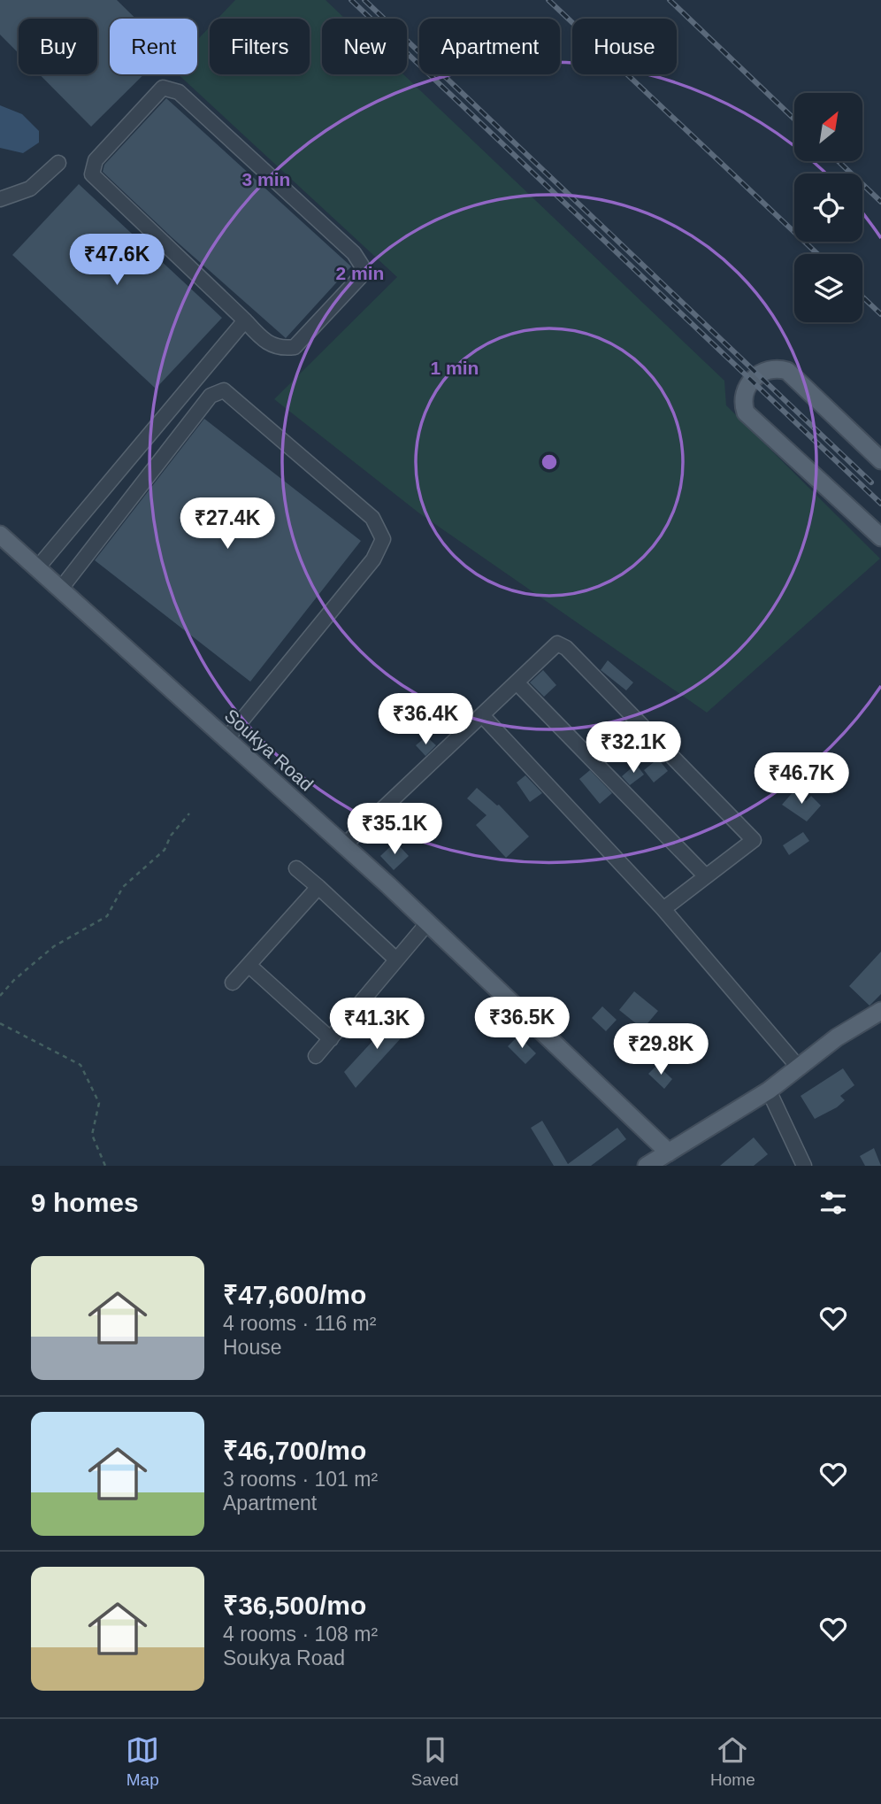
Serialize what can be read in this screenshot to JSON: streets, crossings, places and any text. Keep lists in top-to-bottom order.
{
  "streets": {
    "main road": ["Soukya Road"]
  },
  "north": "top right",
  "page": {
    "chip": [
      "Buy",
      "Rent",
      "Filters",
      "New",
      "Apartment",
      "House"
    ],
    "price": [
      "₹47.6K",
      "₹27.4K",
      "₹36.4K",
      "₹32.1K",
      "₹46.7K",
      "₹35.1K",
      "₹36.5K",
      "₹41.3K",
      "₹29.8K"
    ],
    "heading": "9 homes",
    "list": [
      {
        "name": "₹47,600/mo",
        "note": "4 rooms · 116 m² · House"
      },
      {
        "name": "₹46,700/mo",
        "note": "3 rooms · 101 m² · Apartment"
      },
      {
        "name": "₹36,500/mo",
        "note": "4 rooms · 108 m² · Soukya Road"
      }
    ],
    "tabs": ["Map", "Saved", "Home"]
  },
  "rings": ["3 min", "2 min", "1 min"]
}
